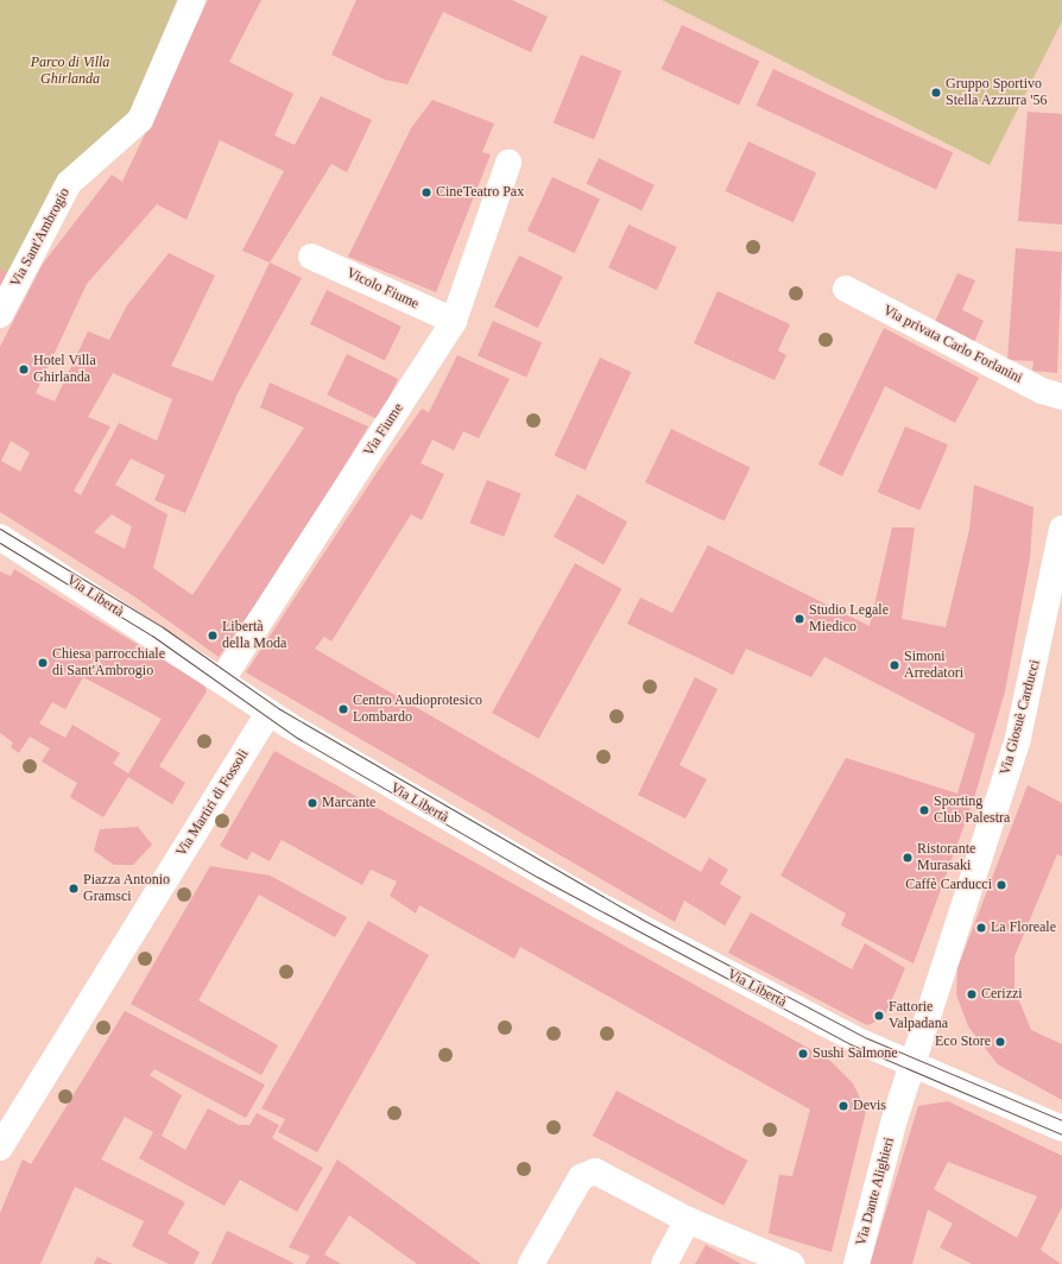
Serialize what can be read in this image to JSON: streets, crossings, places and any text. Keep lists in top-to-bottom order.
{
  "streets": {
    "street": [
      "Via Sant'Ambrogio",
      "Vicolo Fiume",
      "Via privata Carlo Forlanini",
      "Via Fiume",
      "Via Libertà",
      "Via Giosuè Carducci",
      "Via Martiri di Fossoli",
      "Via Dante Alighieri"
    ]
  },
  "crossings": [
    ["Vicolo Fiume", "Via Fiume"],
    ["Via Fiume", "Via Libertà"],
    ["Via Libertà", "Via Giosuè Carducci"],
    ["Via Libertà", "Via Martiri di Fossoli"],
    ["Via Libertà", "Via Dante Alighieri"],
    ["Via Giosuè Carducci", "Via Dante Alighieri"]
  ],
  "parks": ["Parco di Villa Ghirlanda"],
  "places": [
    "Gruppo Sportivo Stella Azzurra '56",
    "CineTeatro Pax",
    "Hotel Villa Ghirlanda",
    "Studio Legale Miedico",
    "Libertà della Moda",
    "Chiesa parrocchiale di Sant'Ambrogio",
    "Simoni Arredatori",
    "Centro Audioprotesico Lombardo",
    "Marcante",
    "Sporting Club Palestra",
    "Ristorante Murasaki",
    "Caffè Carducci",
    "Piazza Antonio Gramsci",
    "La Floreale",
    "Cerizzi",
    "Fattorie Valpadana",
    "Eco Store",
    "Sushi Salmone",
    "Devis"
  ]
}
